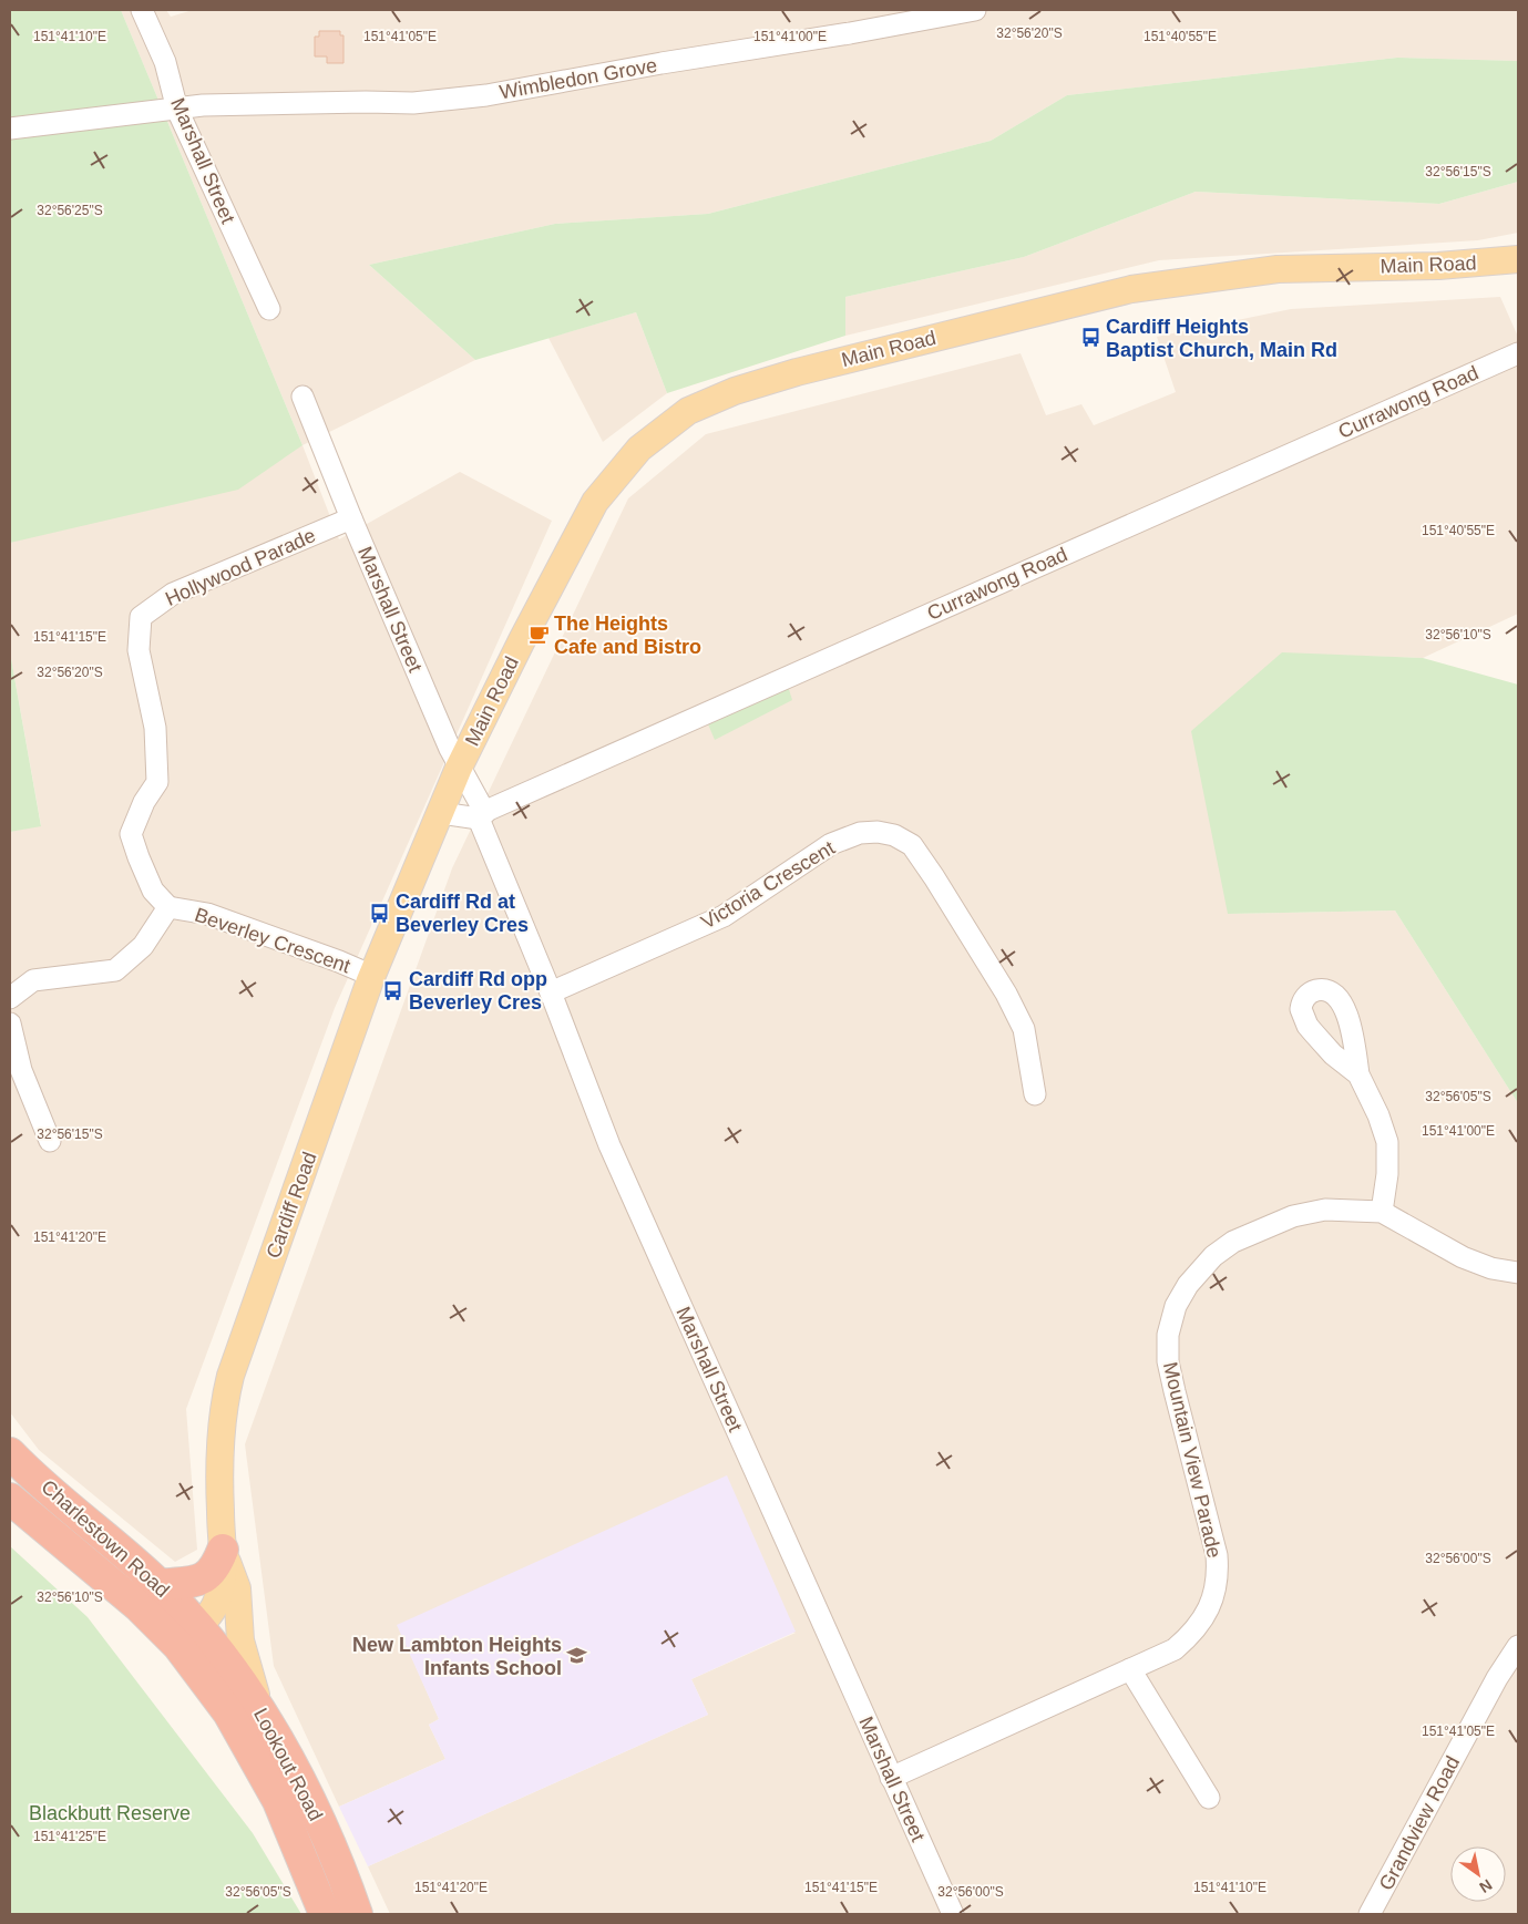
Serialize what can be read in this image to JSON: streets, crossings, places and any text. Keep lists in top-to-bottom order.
{
  "streets": {
    "highway": ["Charlestown Road", "Lookout Road"],
    "main road": ["Main Road", "Cardiff Road"],
    "street": [
      "Wimbledon Grove",
      "Marshall Street",
      "Currawong Road",
      "Hollywood Parade",
      "Victoria Crescent",
      "Beverley Crescent",
      "Mountain View Parade",
      "Grandview Road"
    ]
  },
  "crossings": [
    ["Wimbledon Grove", "Marshall Street"],
    ["Marshall Street", "Main Road"],
    ["Marshall Street", "Currawong Road"],
    ["Marshall Street", "Hollywood Parade"],
    ["Marshall Street", "Victoria Crescent"],
    ["Marshall Street", "Cardiff Road"],
    ["Marshall Street", "Mountain View Parade"],
    ["Main Road", "Cardiff Road"],
    ["Hollywood Parade", "Beverley Crescent"],
    ["Beverley Crescent", "Cardiff Road"],
    ["Cardiff Road", "Charlestown Road"],
    ["Cardiff Road", "Lookout Road"],
    ["Charlestown Road", "Lookout Road"]
  ],
  "parks": ["Blackbutt Reserve"],
  "places": {
    "bus stop": ["Cardiff Heights Baptist Church, Main Rd", "Cardiff Rd at Beverley Cres", "Cardiff Rd opp Beverley Cres"],
    "cafe": ["The Heights Cafe and Bistro"],
    "school or university": ["New Lambton Heights Infants School"]
  },
  "north": "bottom right",
  "coordinates": [
    "32°56'20\"S",
    "151°41'10\"E",
    "151°41'05\"E",
    "151°41'00\"E",
    "151°40'55\"E",
    "32°56'15\"S",
    "32°56'25\"S",
    "32°56'10\"S",
    "151°41'15\"E",
    "32°56'05\"S",
    "151°41'20\"E",
    "32°56'00\"S",
    "151°41'25\"E"
  ]
}
